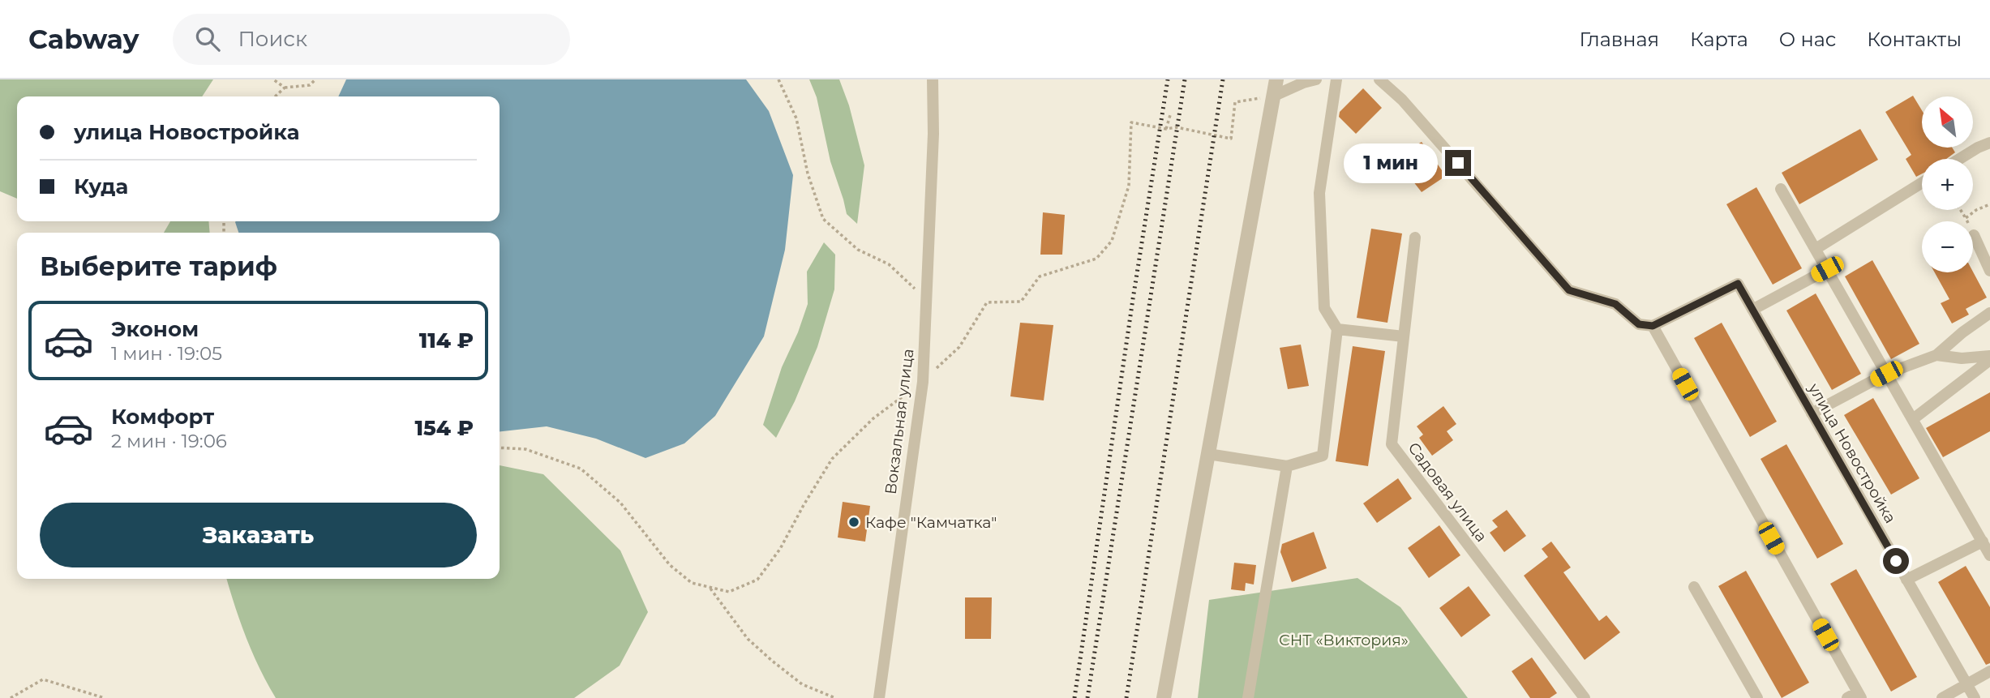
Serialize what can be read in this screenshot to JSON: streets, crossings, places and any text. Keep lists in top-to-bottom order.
{
  "streets": {
    "street": ["Вокзальная улица", "улица Новостройка", "Садовая улица"]
  },
  "parks": ["СНТ «Виктория»"],
  "places": ["Кафе \"Камчатка\""],
  "north": "top left",
  "page": {
    "header": "Cabway",
    "search": "Поиск",
    "nav": [
      "Главная",
      "Карта",
      "О нас",
      "Контакты"
    ],
    "map_buttons": ["+", "−"],
    "banner": ["улица Новостройка", "Куда"],
    "bubble": "1 мин",
    "heading": "Выберите тариф",
    "list": [
      {
        "name": "Эконом",
        "note": "1 мин · 19:05",
        "value": "114 ₽"
      },
      {
        "name": "Комфорт",
        "note": "2 мин · 19:06",
        "value": "154 ₽"
      }
    ],
    "buttons": "Заказать"
  }
}
